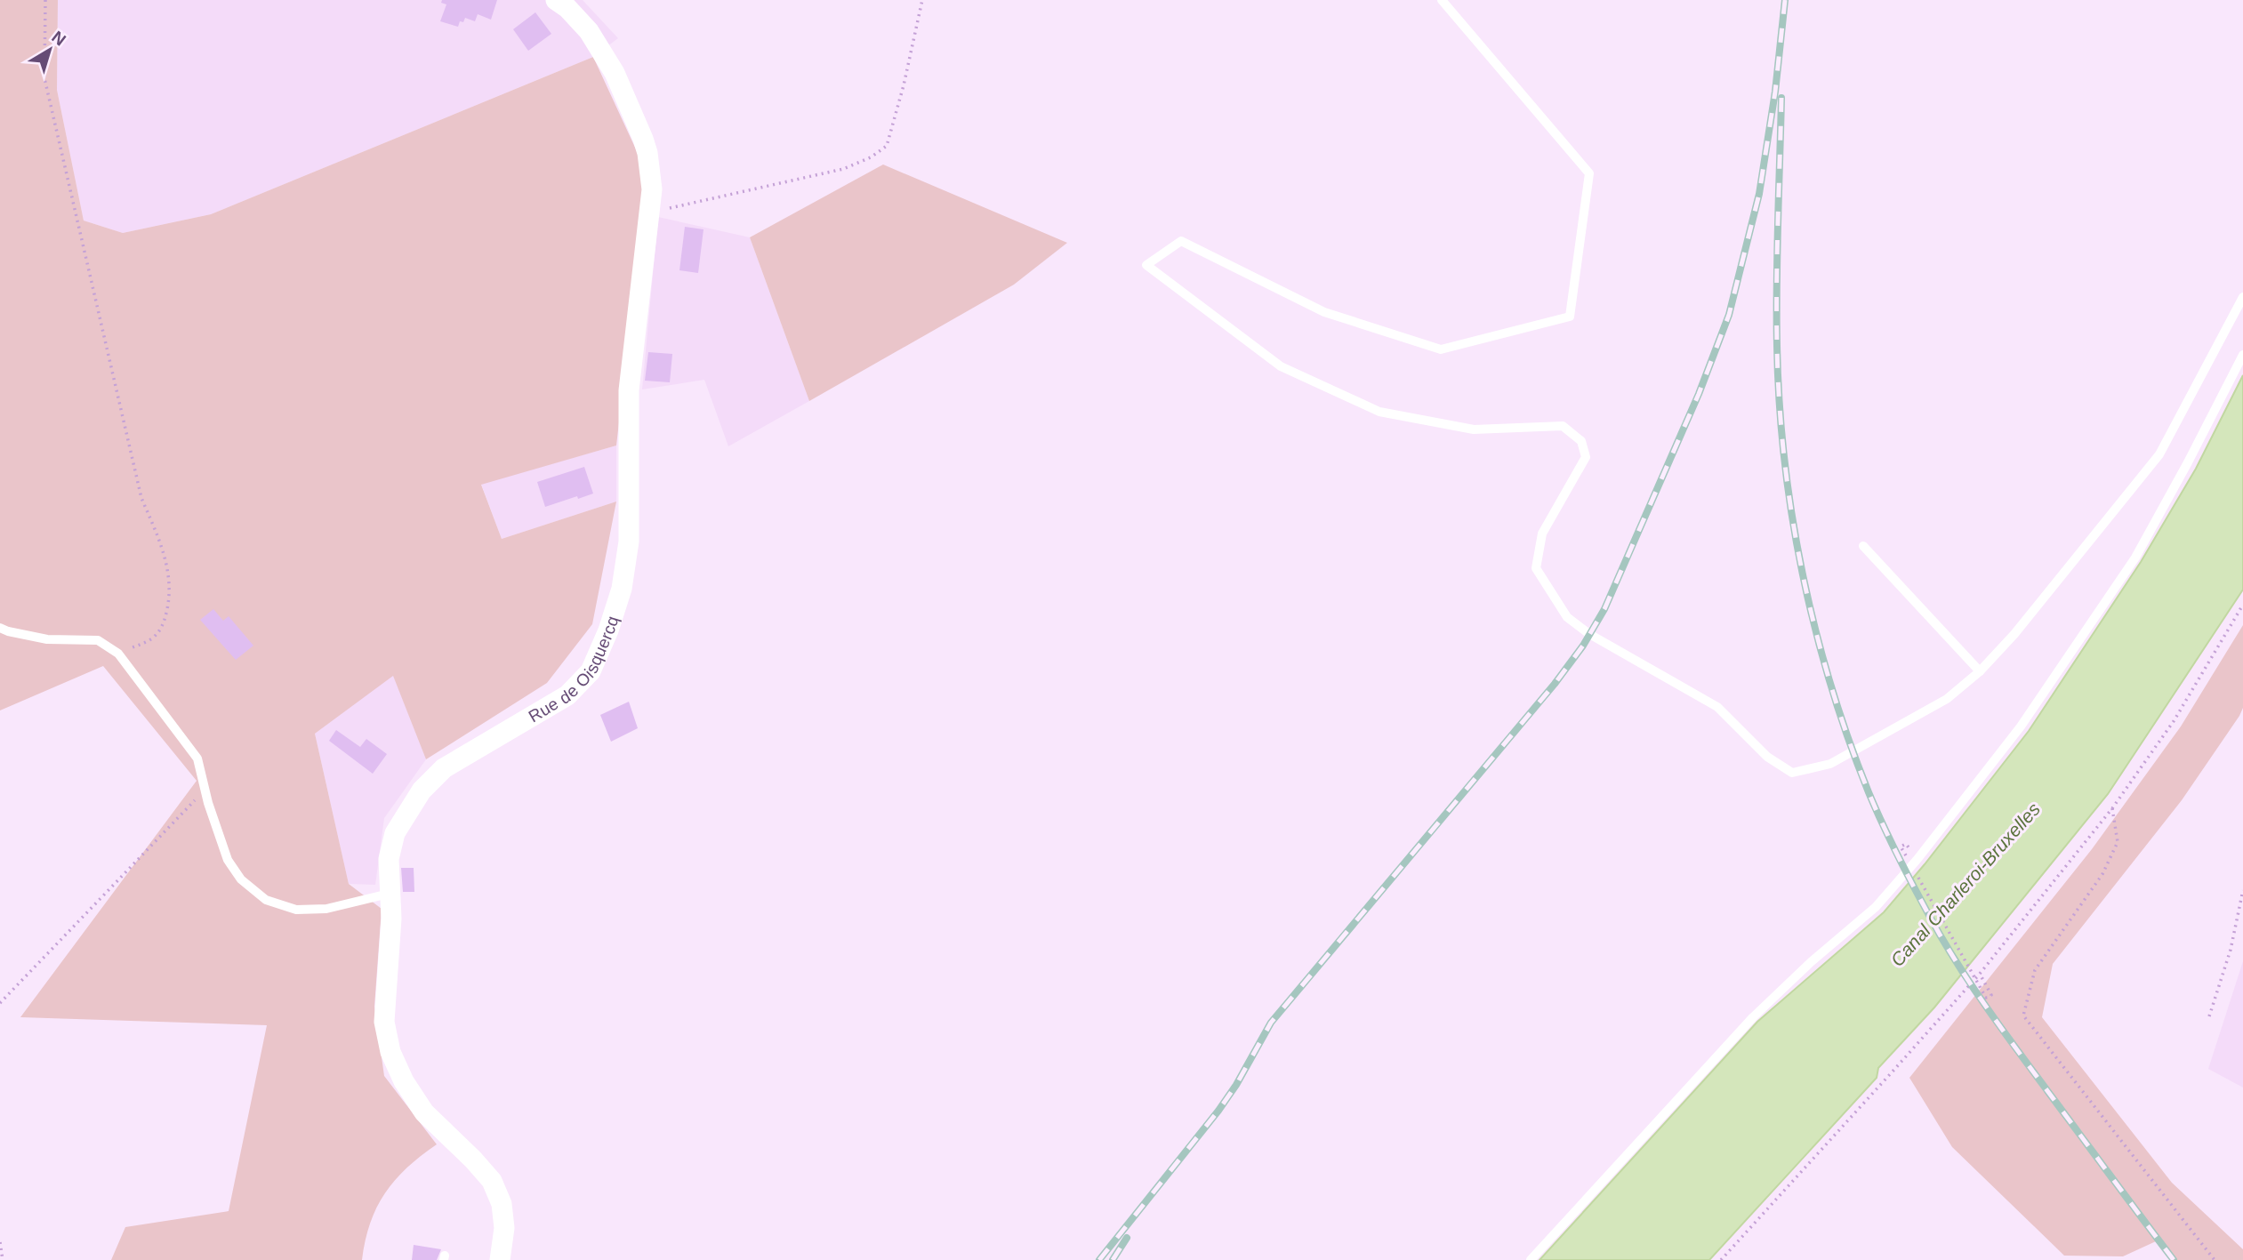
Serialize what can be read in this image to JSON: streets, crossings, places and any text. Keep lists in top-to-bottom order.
{
  "streets": {
    "street": ["Rue de Oisquercq"]
  },
  "water": ["Canal Charleroi-Bruxelles"],
  "north": "top right"
}
